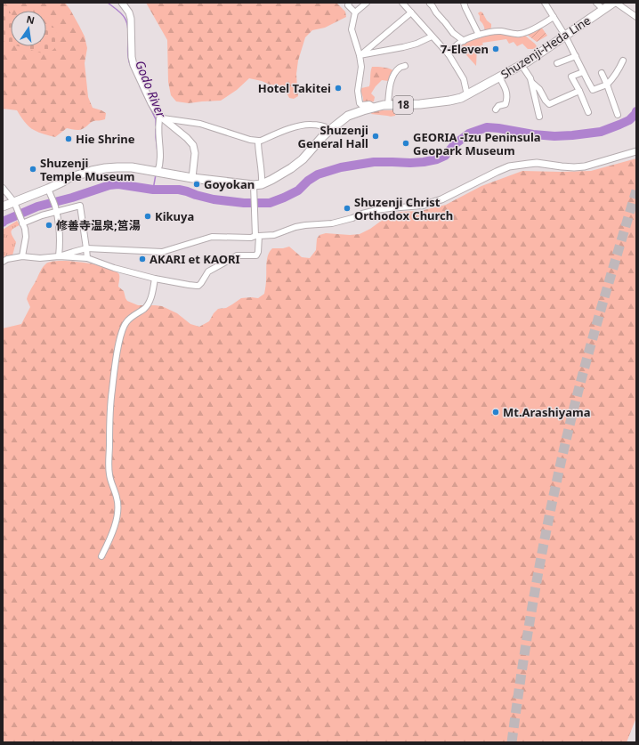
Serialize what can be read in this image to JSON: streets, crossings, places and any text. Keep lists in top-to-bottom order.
{
  "streets": {
    "main road": ["Shuzenji-Heda Line", "18"]
  },
  "water": ["Godo River"],
  "places": [
    "7-Eleven",
    "Hotel Takitei",
    "Shuzenji General Hall",
    "Hie Shrine",
    "GEORIA -Izu Peninsula Geopark Museum",
    "Shuzenji Temple Museum",
    "Goyokan",
    "Shuzenji Christ Orthodox Church",
    "Kikuya",
    "修善寺温泉;筥湯",
    "AKARI et KAORI",
    "Mt.Arashiyama"
  ],
  "north": "top"
}
